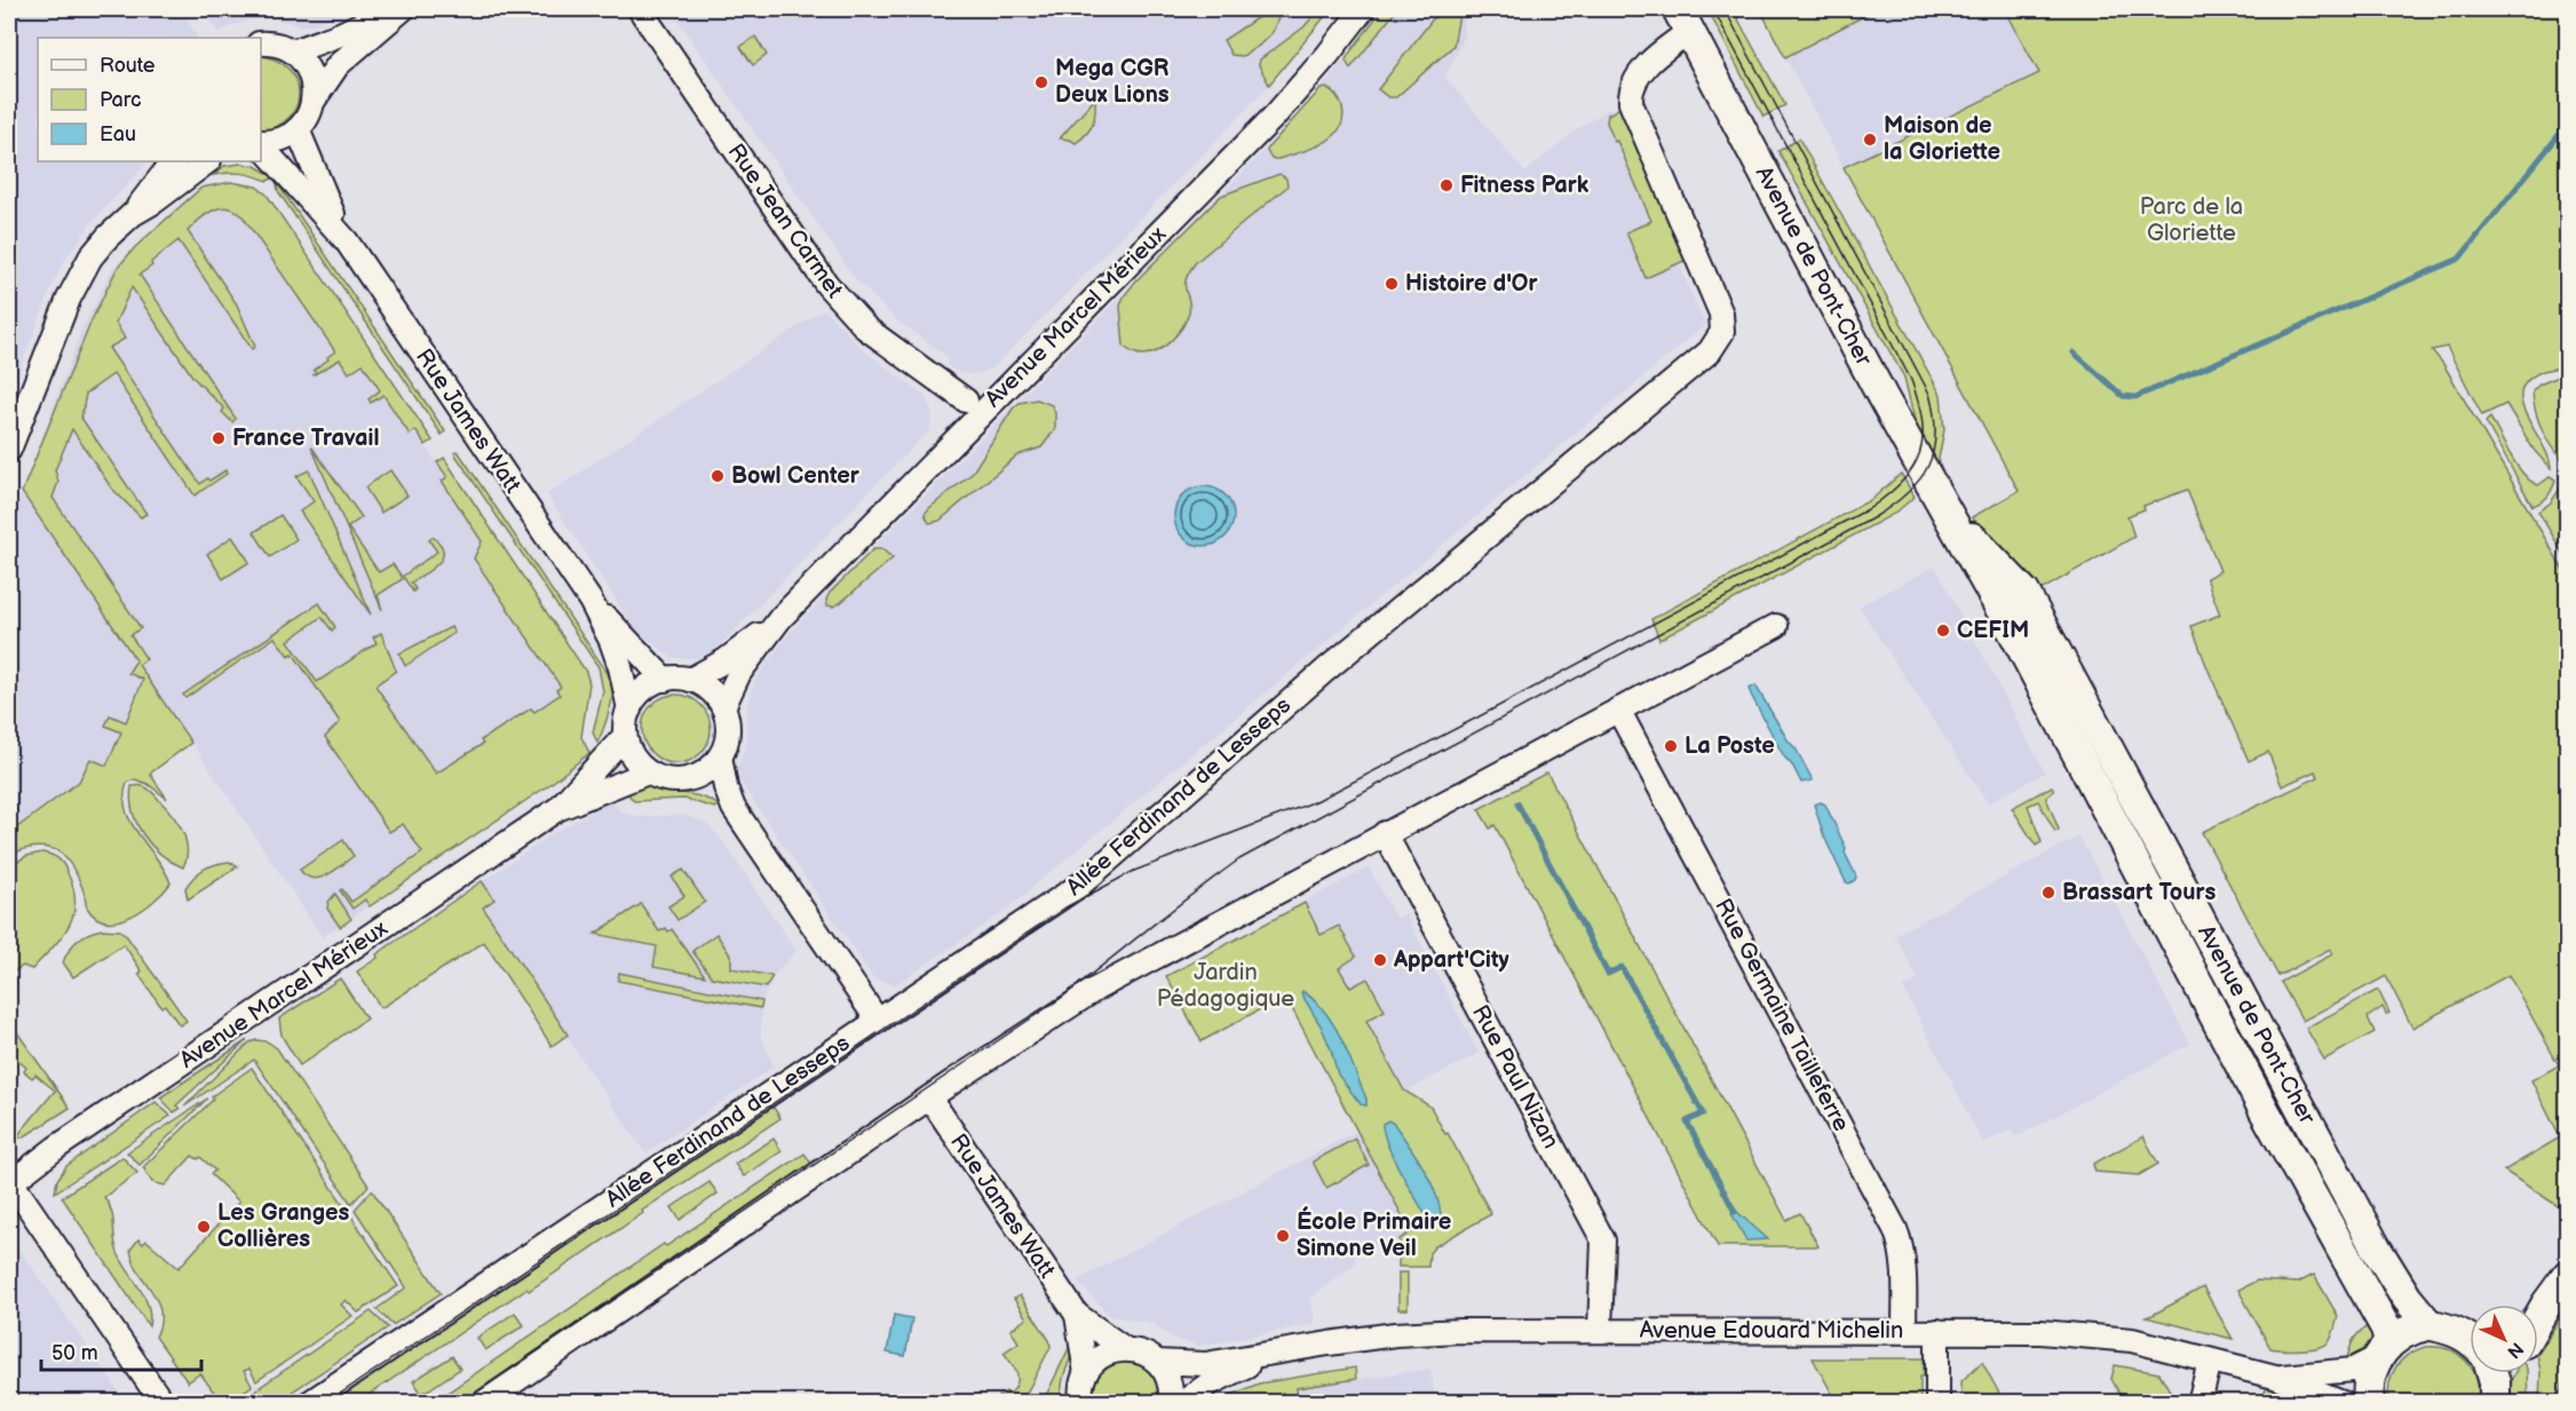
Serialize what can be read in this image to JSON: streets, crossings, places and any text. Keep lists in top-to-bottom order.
{
  "streets": {
    "main road": ["Avenue de Pont-Cher"],
    "street": [
      "Rue Jean Carmet",
      "Avenue Marcel Mérieux",
      "Rue James Watt",
      "Allée Ferdinand de Lesseps",
      "Rue Germaine Tailleferre",
      "Rue Paul Nizan",
      "Avenue Edouard Michelin"
    ]
  },
  "crossings": [
    ["Avenue de Pont-Cher", "Allée Ferdinand de Lesseps"],
    ["Avenue de Pont-Cher", "Avenue Edouard Michelin"],
    ["Avenue Marcel Mérieux", "Rue James Watt"],
    ["Rue James Watt", "Avenue Edouard Michelin"],
    ["Rue Germaine Tailleferre", "Avenue Edouard Michelin"],
    ["Rue Paul Nizan", "Avenue Edouard Michelin"]
  ],
  "parks": ["Parc de la Gloriette", "Jardin Pédagogique"],
  "places": [
    "Mega CGR Deux Lions",
    "Maison de la Gloriette",
    "Fitness Park",
    "Histoire d'Or",
    "France Travail",
    "Bowl Center",
    "CEFIM",
    "La Poste",
    "Brassart Tours",
    "Appart'City",
    "Les Granges Collières",
    "École Primaire Simone Veil"
  ],
  "legend": ["Route", "Parc", "Eau"],
  "scale_bar": "50 m",
  "north": "bottom right"
}
